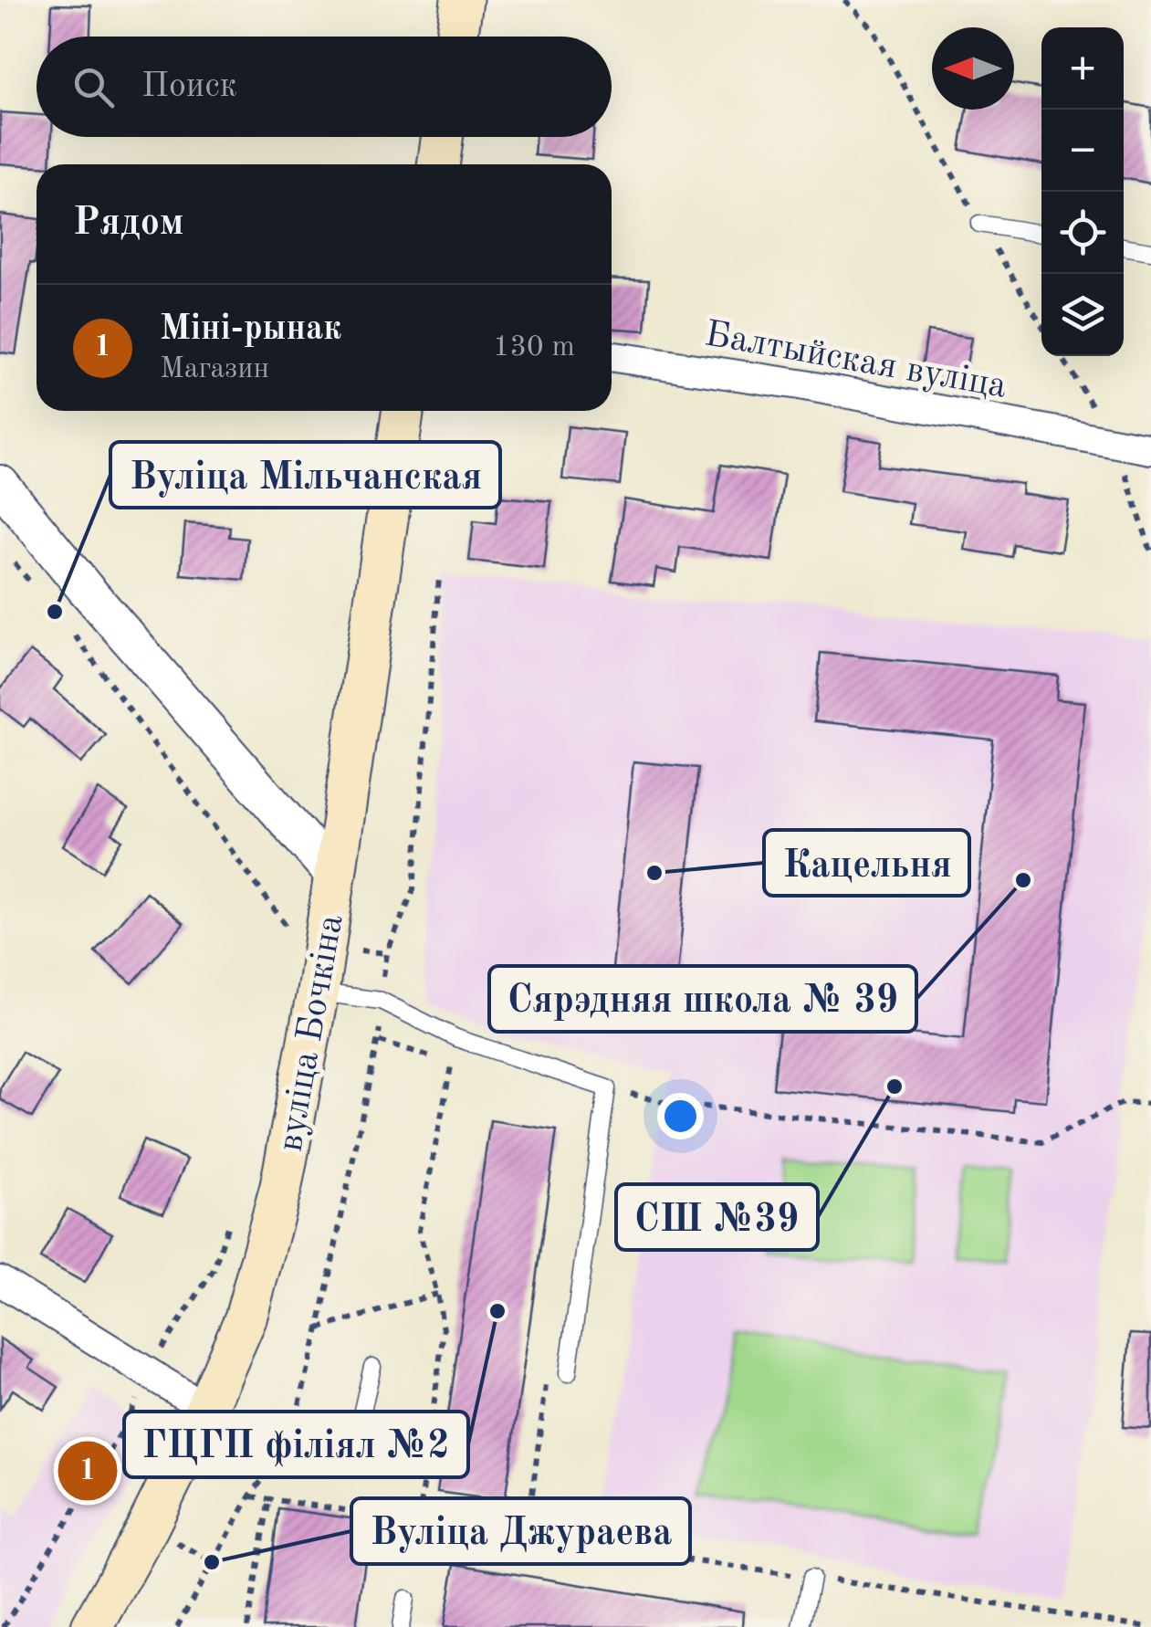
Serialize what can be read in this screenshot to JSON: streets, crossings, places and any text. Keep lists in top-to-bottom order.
{
  "streets": {
    "main road": ["вуліца Бочкіна"],
    "street": ["Балтыйская вуліца"]
  },
  "places": [
    "Вуліца Мільчанская",
    "Кацельня",
    "Сярэдняя школа № 39",
    "СШ №39",
    "ГЦГП філіял №2",
    "Вуліца Джураева"
  ],
  "north": "left",
  "page": {
    "map_buttons": ["+", "−"],
    "search": "Поиск",
    "heading": "Рядом",
    "list": [
      {
        "mark": "1",
        "name": "Міні-рынак",
        "note": "Магазин",
        "value": "130 m"
      }
    ],
    "pins": "1"
  }
}
